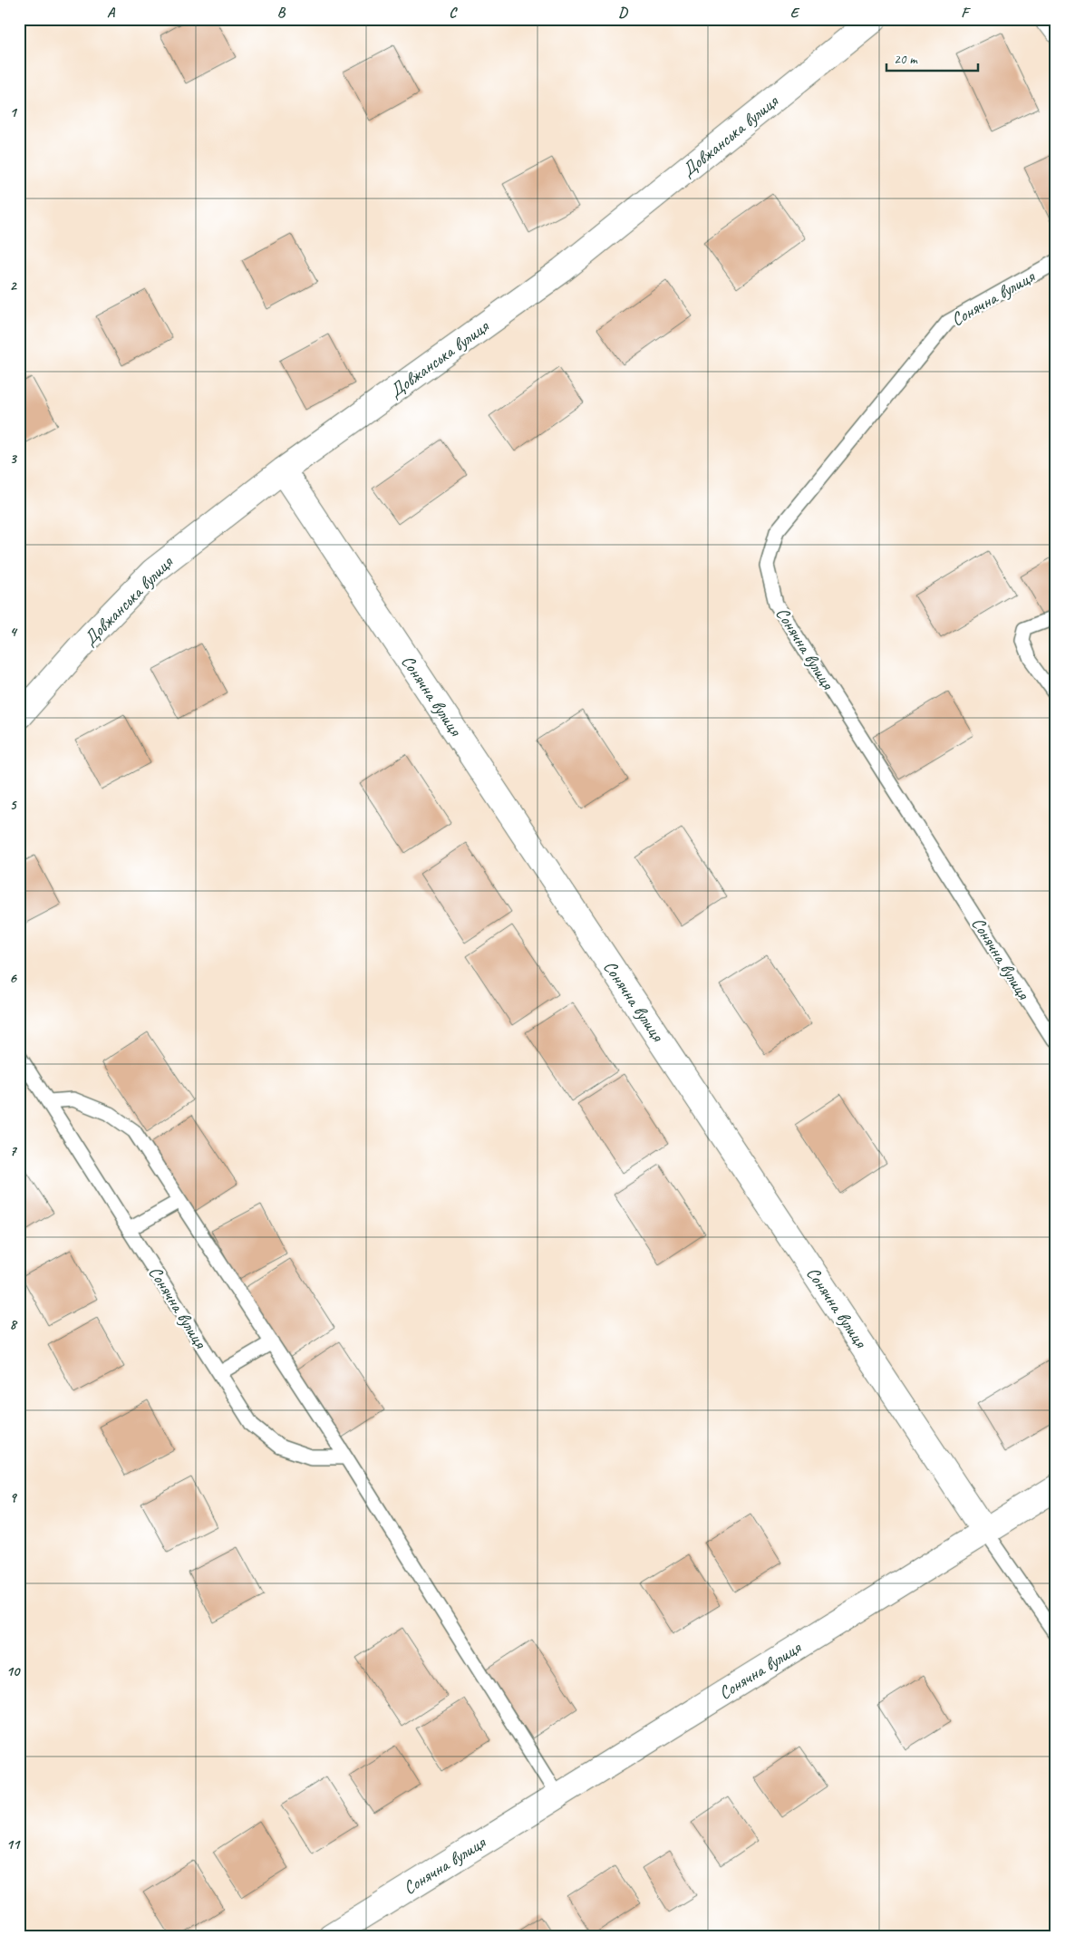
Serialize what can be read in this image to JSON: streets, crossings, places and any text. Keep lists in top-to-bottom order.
{
  "streets": {
    "street": ["Довжанська вулиця", "Сонячна вулиця"]
  },
  "crossings": [
    ["Довжанська вулиця", "Сонячна вулиця"]
  ],
  "scale_bar": "20 m",
  "grid": {
    "columns": [
      "A",
      "B",
      "C",
      "D",
      "E",
      "F"
    ],
    "rows": [
      "1",
      "2",
      "3",
      "4",
      "5",
      "6",
      "7",
      "8",
      "9",
      "10",
      "11"
    ]
  }
}
